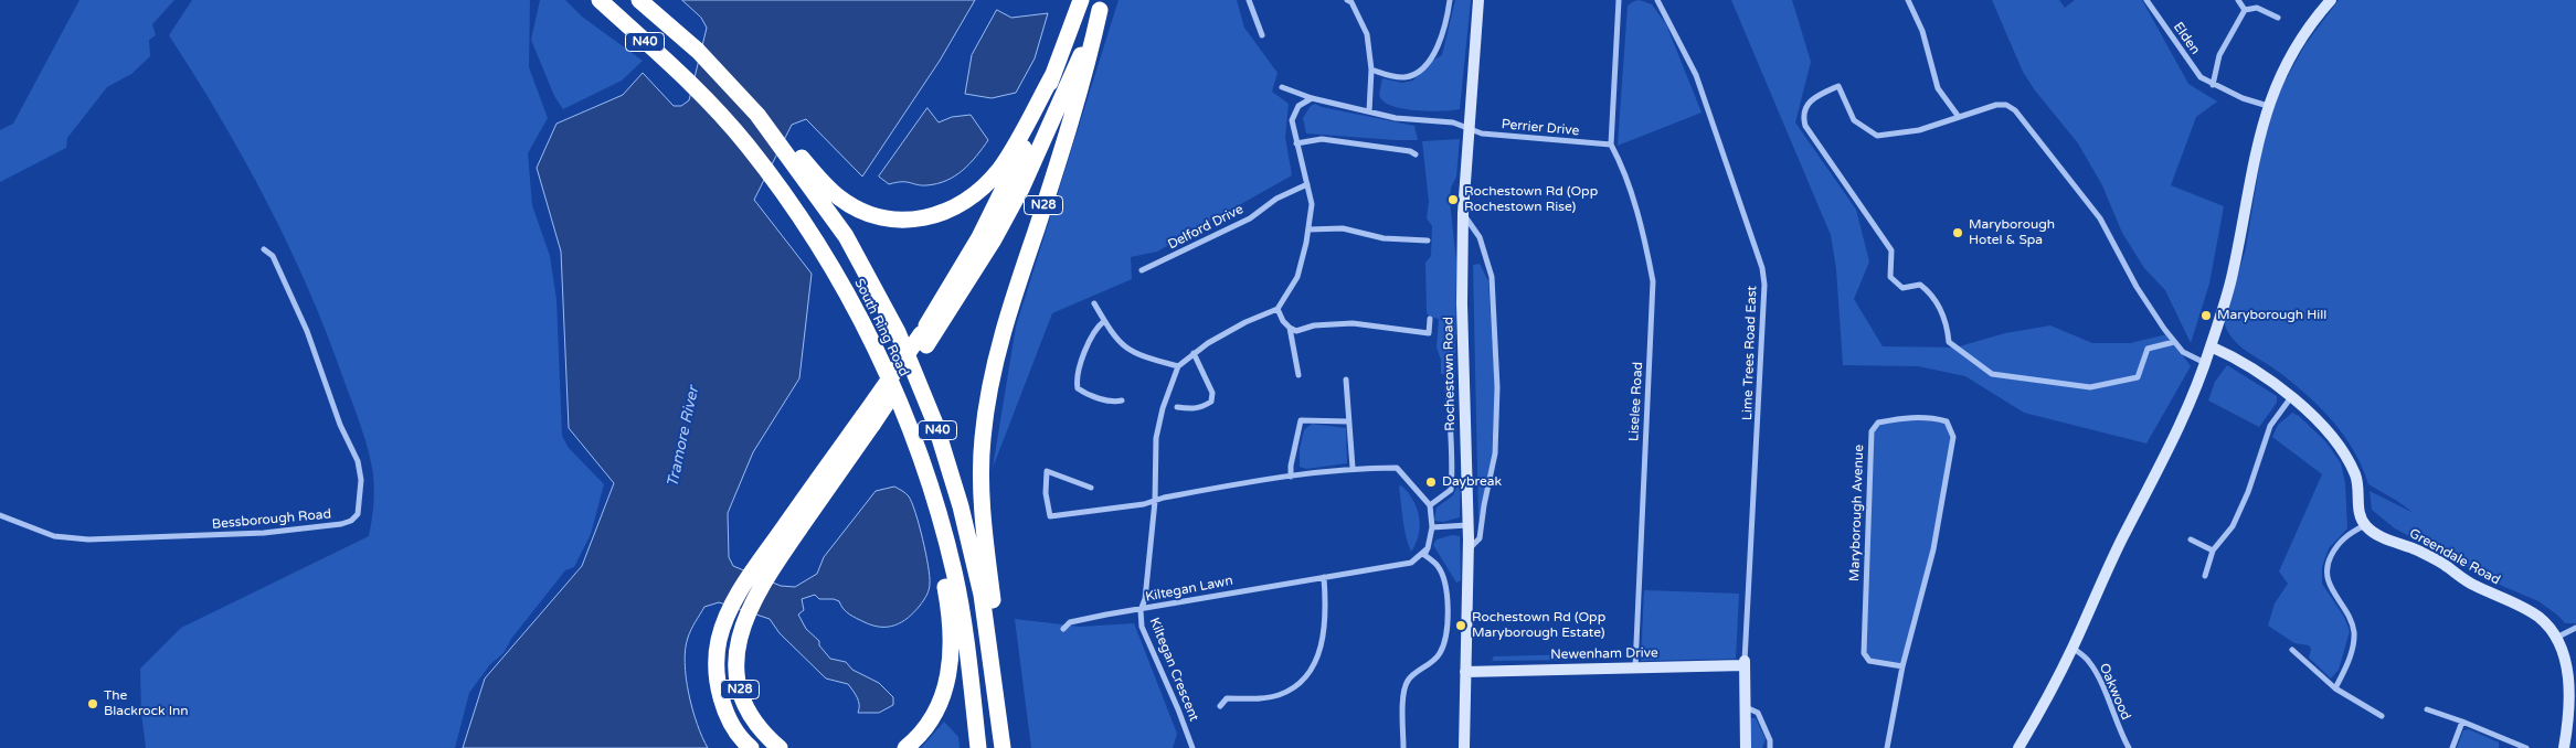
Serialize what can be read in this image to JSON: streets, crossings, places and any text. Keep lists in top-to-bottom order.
{
  "streets": {
    "highway": ["N40", "N28", "South Ring Road"],
    "street": [
      "Elden",
      "Perrier Drive",
      "Delford Drive",
      "Lime Trees Road East",
      "Rochestown Road",
      "Liselee Road",
      "Maryborough Avenue",
      "Bessborough Road",
      "Greendale Road",
      "Kiltegan Lawn",
      "Newenham Drive",
      "Kiltegan Crescent",
      "Oakwood"
    ]
  },
  "crossings": [
    ["N40", "South Ring Road"],
    ["Perrier Drive", "Rochestown Road"],
    ["Perrier Drive", "Liselee Road"],
    ["Lime Trees Road East", "Newenham Drive"],
    ["Rochestown Road", "Newenham Drive"],
    ["Liselee Road", "Newenham Drive"],
    ["Kiltegan Lawn", "Kiltegan Crescent"]
  ],
  "water": ["Tramore River"],
  "places": [
    "Rochestown Rd (Opp Rochestown Rise)",
    "Maryborough Hotel & Spa",
    "Maryborough Hill",
    "Daybreak",
    "Rochestown Rd (Opp Maryborough Estate)",
    "The Blackrock Inn"
  ]
}
